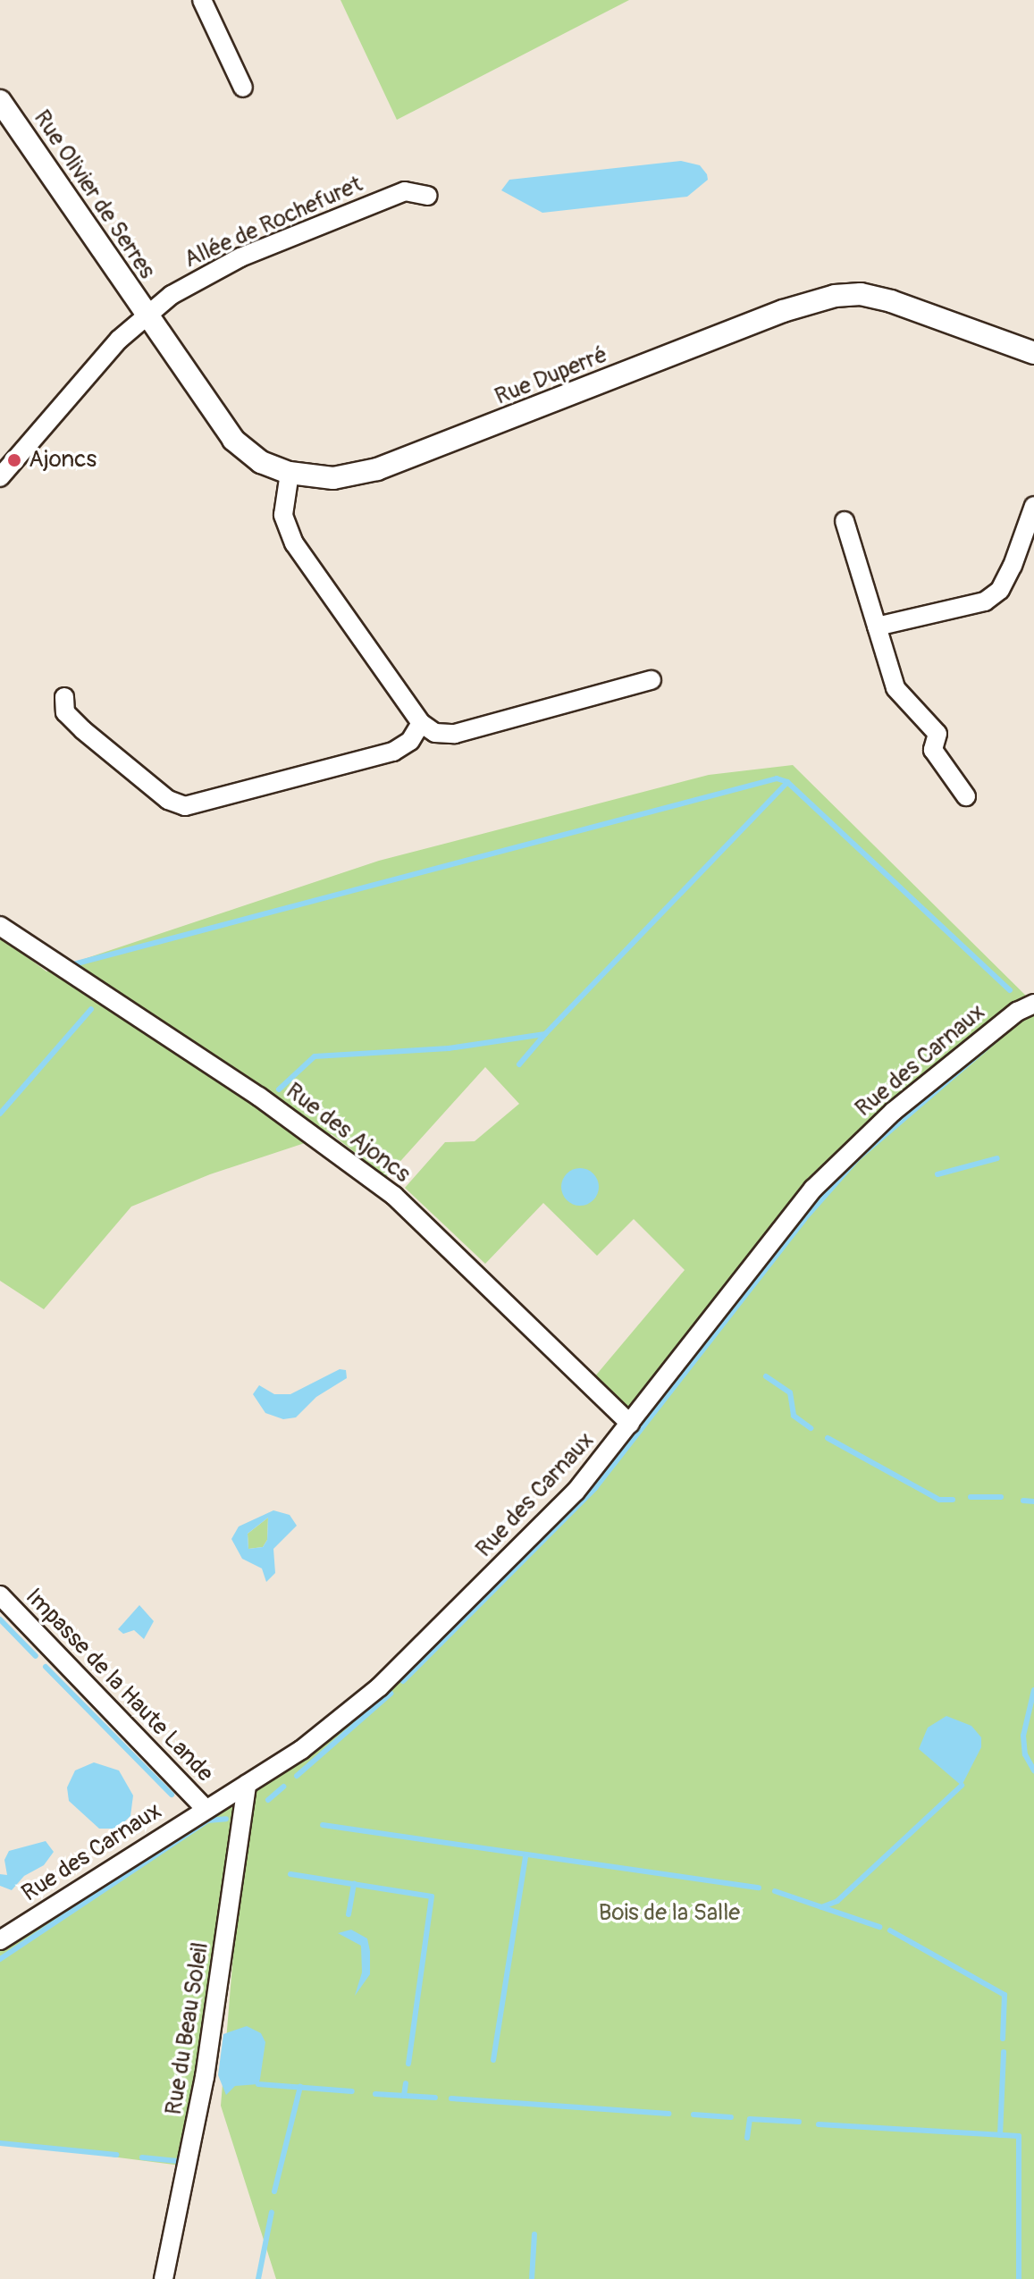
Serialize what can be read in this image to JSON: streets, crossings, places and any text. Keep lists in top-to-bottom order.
{
  "streets": {
    "street": [
      "Rue Olivier de Serres",
      "Allée de Rochefuret",
      "Rue Duperré",
      "Rue des Carnaux",
      "Rue des Ajoncs",
      "Impasse de la Haute Lande",
      "Rue du Beau Soleil"
    ]
  },
  "crossings": [
    ["Rue Olivier de Serres", "Allée de Rochefuret"],
    ["Rue Olivier de Serres", "Rue Duperré"],
    ["Allée de Rochefuret", "Rue Duperré"],
    ["Rue des Carnaux", "Rue des Ajoncs"],
    ["Rue des Carnaux", "Impasse de la Haute Lande"],
    ["Rue des Carnaux", "Rue du Beau Soleil"]
  ],
  "parks": ["Bois de la Salle"],
  "places": ["Ajoncs"]
}
